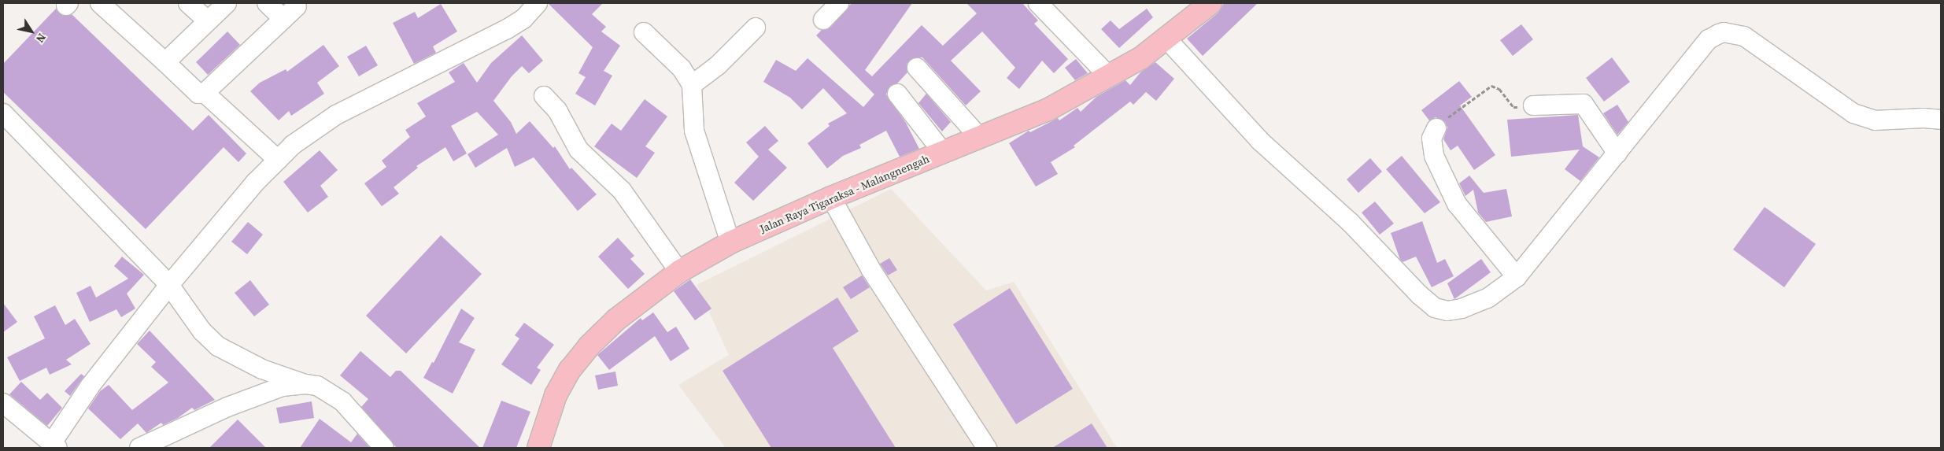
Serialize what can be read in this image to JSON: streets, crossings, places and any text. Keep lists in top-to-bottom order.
{
  "streets": {
    "main road": ["Jalan Raya Tigaraksa - Malangnengah"]
  },
  "north": "bottom right"
}
